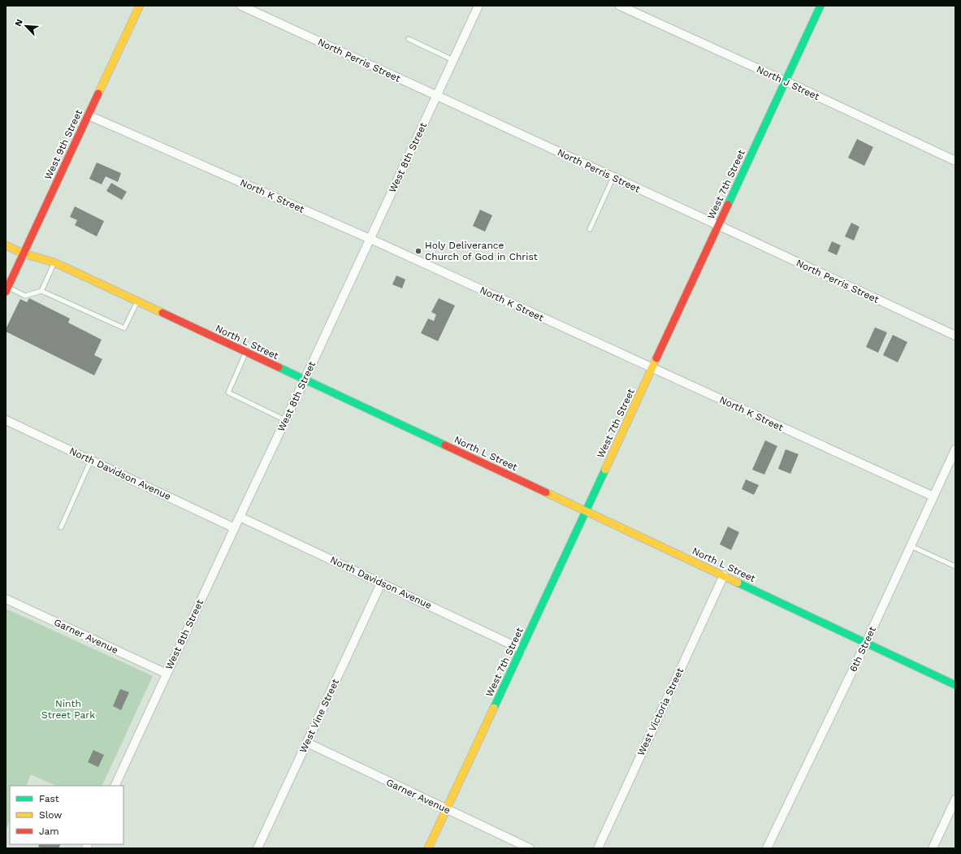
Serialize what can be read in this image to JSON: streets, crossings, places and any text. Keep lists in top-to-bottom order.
{
  "streets": {
    "street": [
      "North Perris Street",
      "North J Street",
      "West 9th Street",
      "West 8th Street",
      "West 7th Street",
      "North K Street",
      "North L Street",
      "North Davidson Avenue",
      "Garner Avenue",
      "6th Street",
      "West Victoria Street",
      "West Vine Street"
    ]
  },
  "crossings": [
    ["North Perris Street", "West 8th Street"],
    ["North Perris Street", "West 7th Street"],
    ["North J Street", "West 7th Street"],
    ["West 9th Street", "North K Street"],
    ["West 9th Street", "North L Street"],
    ["West 8th Street", "North K Street"],
    ["West 8th Street", "North L Street"],
    ["West 8th Street", "North Davidson Avenue"],
    ["West 8th Street", "Garner Avenue"],
    ["West 7th Street", "North K Street"],
    ["West 7th Street", "North L Street"],
    ["West 7th Street", "North Davidson Avenue"],
    ["West 7th Street", "Garner Avenue"],
    ["North K Street", "6th Street"],
    ["North L Street", "6th Street"],
    ["North L Street", "West Victoria Street"],
    ["North Davidson Avenue", "West Vine Street"],
    ["Garner Avenue", "West Vine Street"]
  ],
  "parks": ["Ninth Street Park"],
  "places": ["Holy Deliverance Church of God in Christ"],
  "legend": ["Fast", "Slow", "Jam"],
  "north": "top left"
}
